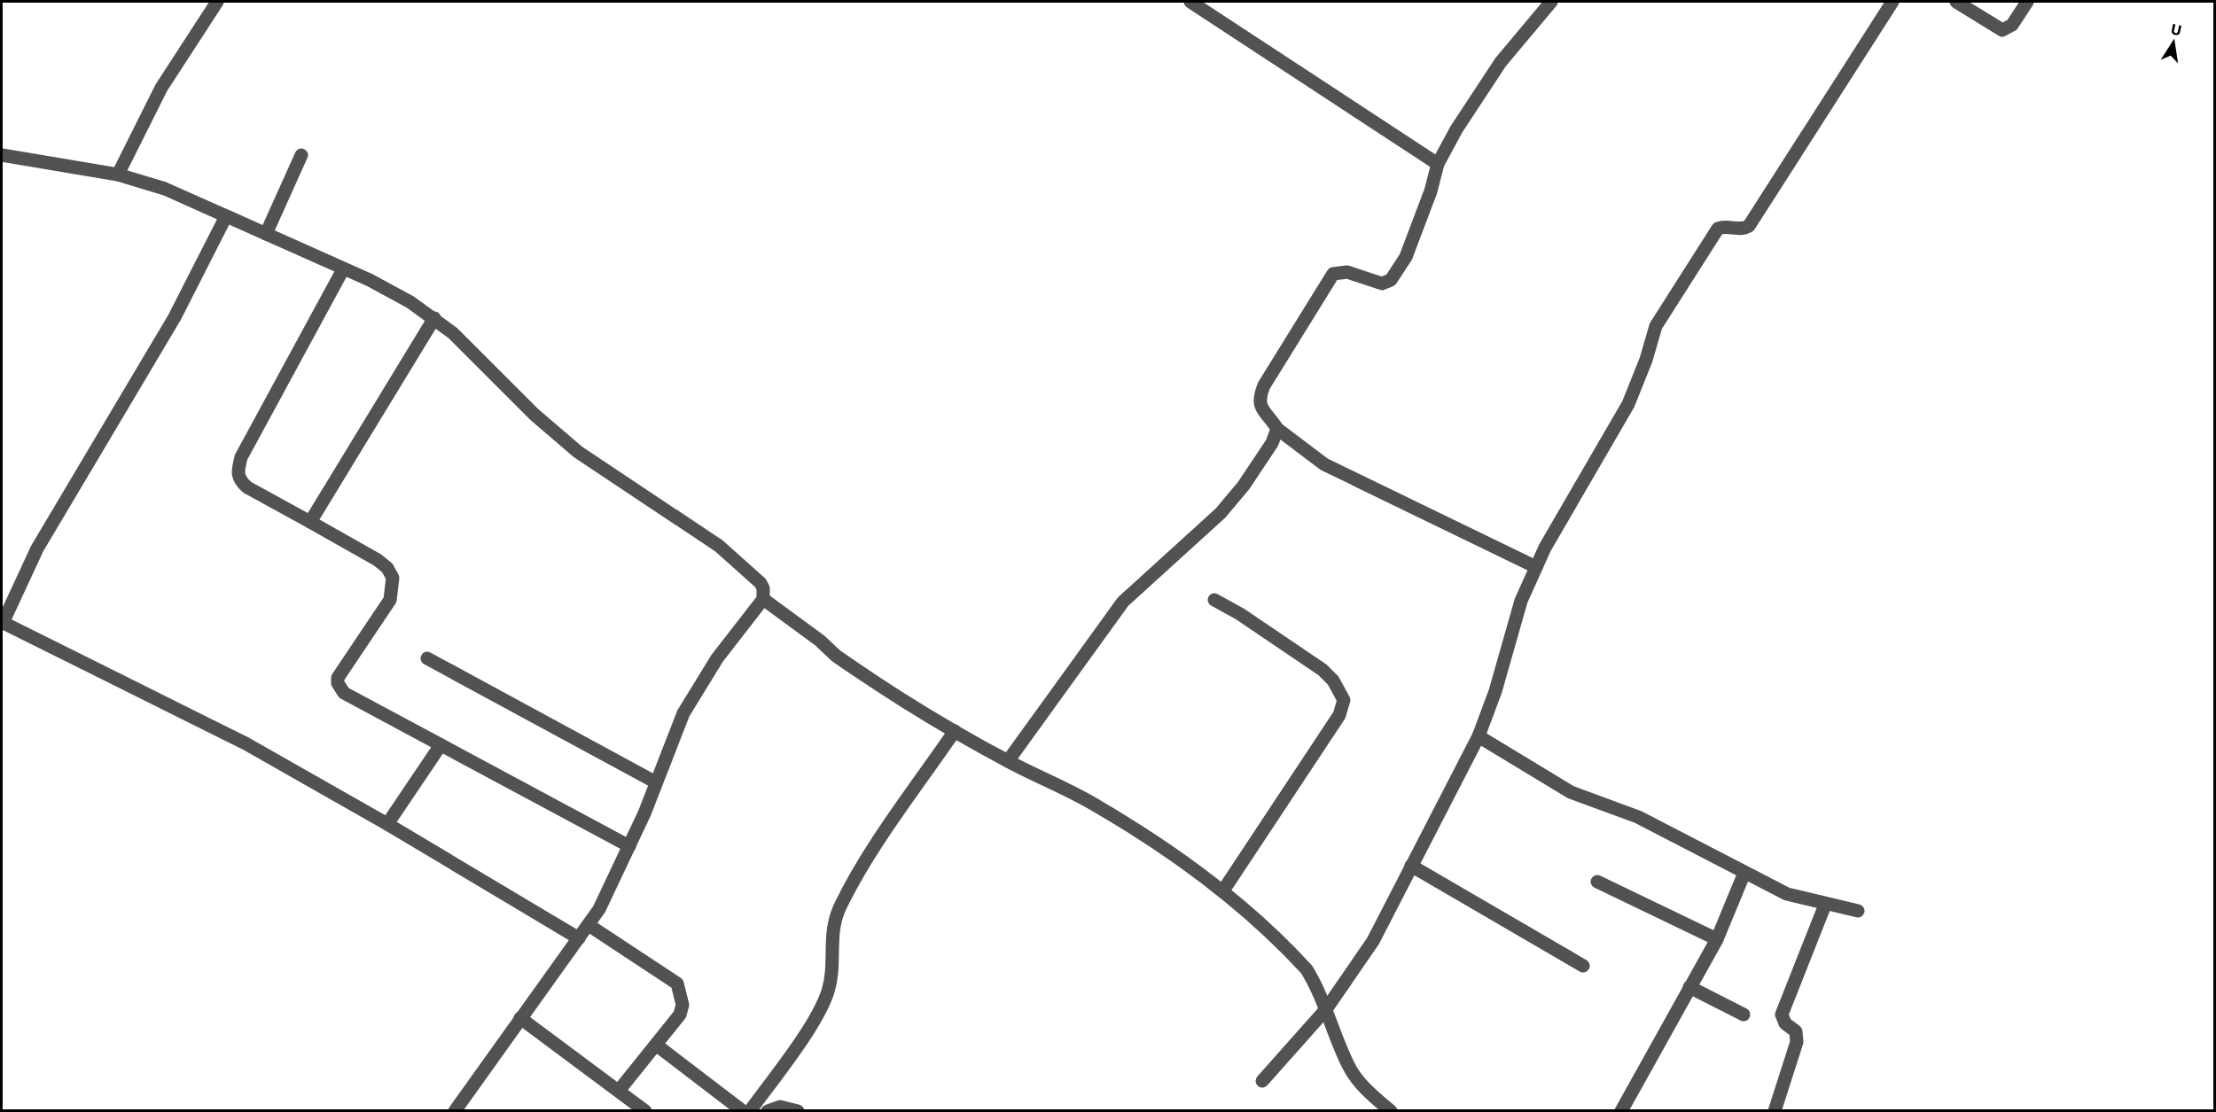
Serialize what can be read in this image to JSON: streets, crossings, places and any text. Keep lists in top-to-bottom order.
{
  "north": "top"
}
